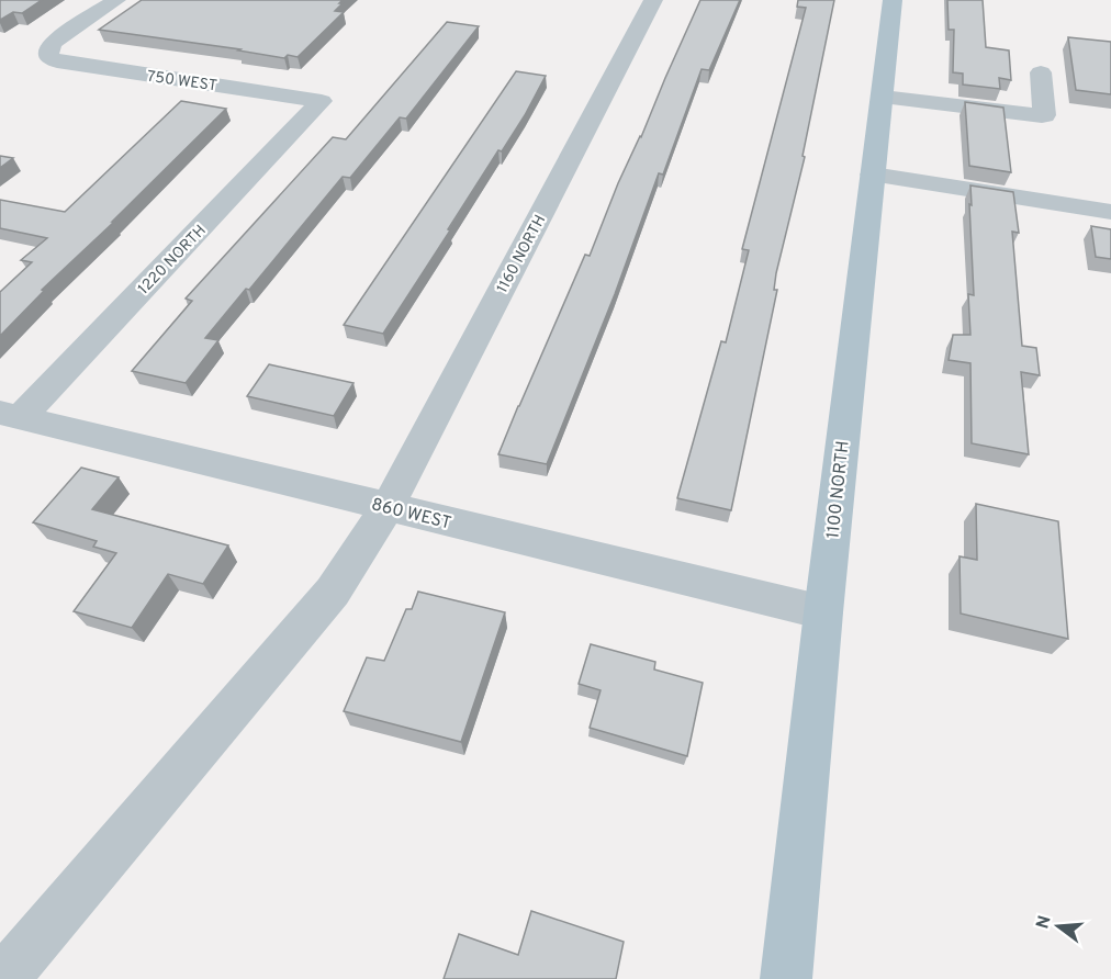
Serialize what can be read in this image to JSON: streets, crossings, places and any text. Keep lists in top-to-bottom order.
{
  "streets": {
    "main road": ["1100 NORTH"],
    "street": [
      "750 WEST",
      "1160 NORTH",
      "1220 NORTH",
      "860 WEST"
    ]
  },
  "crossings": [
    ["750 WEST", "1220 NORTH"],
    ["1160 NORTH", "860 WEST"],
    ["1220 NORTH", "860 WEST"],
    ["1100 NORTH", "860 WEST"]
  ],
  "north": "left"
}
